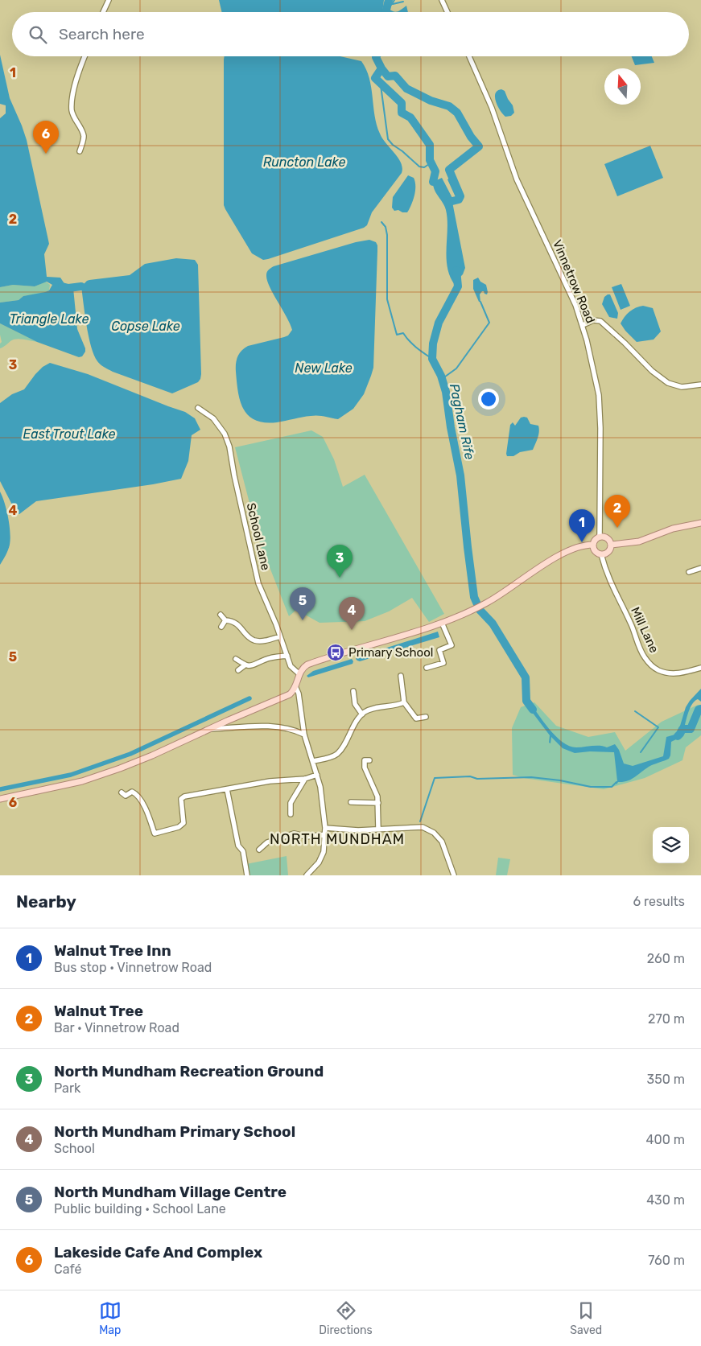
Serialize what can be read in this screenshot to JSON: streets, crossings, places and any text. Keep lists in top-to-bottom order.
{
  "streets": {
    "street": ["Vinnetrow Road", "School Lane", "Mill Lane"]
  },
  "crossings": [
    ["Vinnetrow Road", "Mill Lane"]
  ],
  "districts": ["NORTH MUNDHAM"],
  "water": [
    "Runcton Lake",
    "Triangle Lake",
    "Copse Lake",
    "New Lake",
    "Pagham Rife",
    "East Trout Lake"
  ],
  "places": {
    "bus stop": ["Primary School"]
  },
  "north": "top",
  "page": {
    "search": "Search here",
    "pins": [
      "6",
      "2",
      "1",
      "3",
      "5",
      "4"
    ],
    "heading": ["Nearby", "6 results"],
    "list": [
      {
        "mark": "1",
        "name": "Walnut Tree Inn",
        "note": "Bus stop · Vinnetrow Road",
        "value": "260 m"
      },
      {
        "mark": "2",
        "name": "Walnut Tree",
        "note": "Bar · Vinnetrow Road",
        "value": "270 m"
      },
      {
        "mark": "3",
        "name": "North Mundham Recreation Ground",
        "note": "Park",
        "value": "350 m"
      },
      {
        "mark": "4",
        "name": "North Mundham Primary School",
        "note": "School",
        "value": "400 m"
      },
      {
        "mark": "5",
        "name": "North Mundham Village Centre",
        "note": "Public building · School Lane",
        "value": "430 m"
      },
      {
        "mark": "6",
        "name": "Lakeside Cafe And Complex",
        "note": "Café",
        "value": "760 m"
      }
    ],
    "nav": ["Map", "Directions", "Saved"]
  },
  "grid": {
    "rows": [
      "1",
      "2",
      "3",
      "4",
      "5",
      "6"
    ]
  }
}
